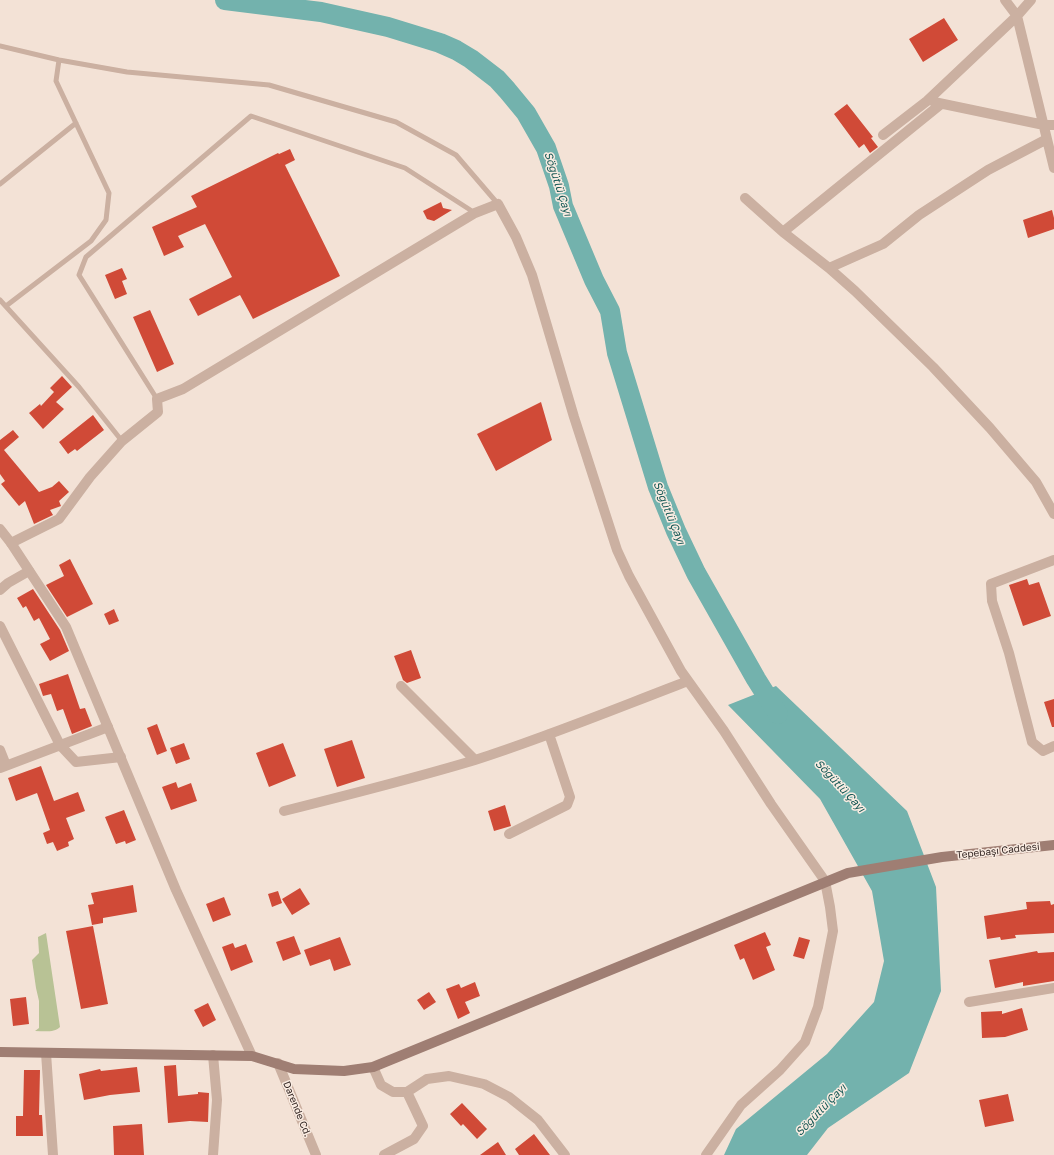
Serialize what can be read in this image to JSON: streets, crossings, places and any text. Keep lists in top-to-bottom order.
{
  "streets": {
    "main road": ["Tepebaşı Caddesi"],
    "street": ["Darende Cd."]
  },
  "crossings": [
    ["Tepebaşı Caddesi", "Darende Cd."]
  ],
  "water": ["Söğütlü Çayı"]
}
